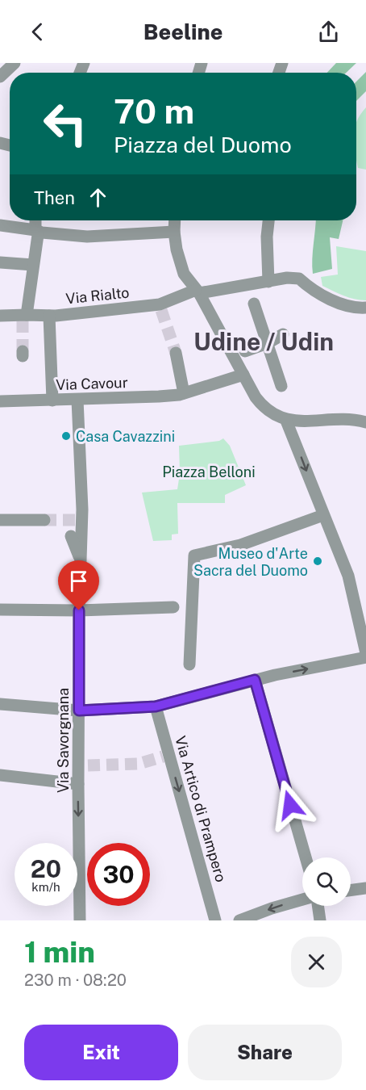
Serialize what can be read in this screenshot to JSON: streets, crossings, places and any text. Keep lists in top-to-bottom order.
{
  "streets": {
    "street": [
      "Via Rialto",
      "Via Cavour",
      "Via Savorgnana",
      "Via Artico di Prampero"
    ]
  },
  "crossings": [
    ["Via Cavour", "Via Savorgnana"]
  ],
  "districts": ["Udine / Udin"],
  "parks": ["Piazza Belloni"],
  "places": ["Casa Cavazzini", "Museo d'Arte Sacra del Duomo"],
  "page": {
    "header": "Beeline",
    "turn": ["70 m", "Piazza del Duomo"],
    "then": "Then",
    "speed": "20 km/h",
    "limit": "30",
    "heading": ["1 min", "230 m · 08:20"],
    "buttons": ["Exit", "Share"]
  }
}
